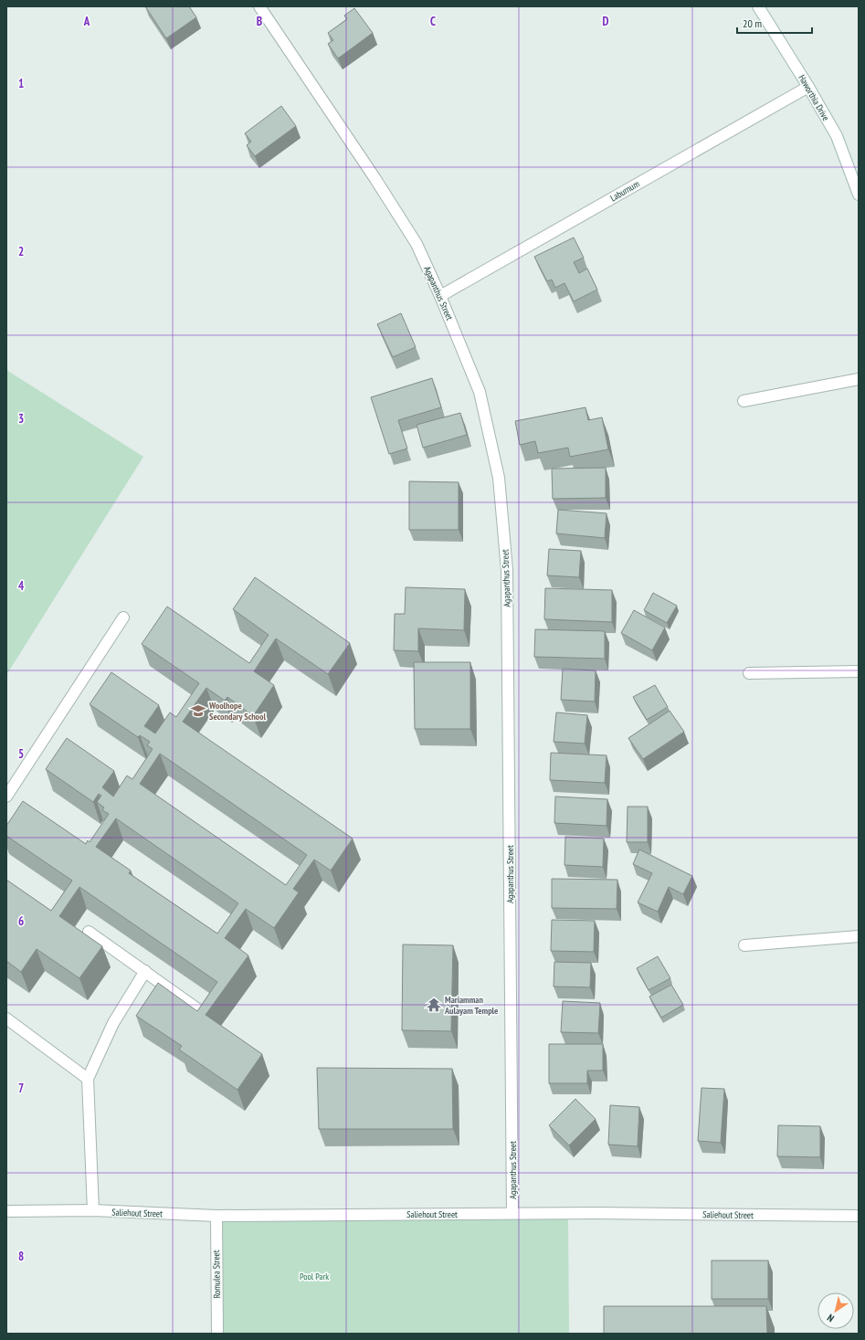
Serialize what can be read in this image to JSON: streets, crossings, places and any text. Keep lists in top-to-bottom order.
{
  "streets": {
    "street": [
      "Haworthia Drive",
      "Laburnum",
      "Agapanthus Street",
      "Saliehout Street",
      "Romulea Street"
    ]
  },
  "crossings": [
    ["Haworthia Drive", "Laburnum"],
    ["Laburnum", "Agapanthus Street"],
    ["Agapanthus Street", "Saliehout Street"],
    ["Saliehout Street", "Romulea Street"]
  ],
  "parks": ["Pool Park"],
  "places": {
    "school or university": ["Woolhope Secondary School"],
    "temple": ["Mariamman Aulayam Temple"]
  },
  "scale_bar": "20 m",
  "north": "bottom left",
  "grid": {
    "columns": [
      "A",
      "B",
      "C",
      "D"
    ],
    "rows": [
      "1",
      "2",
      "3",
      "4",
      "5",
      "6",
      "7",
      "8"
    ]
  }
}
